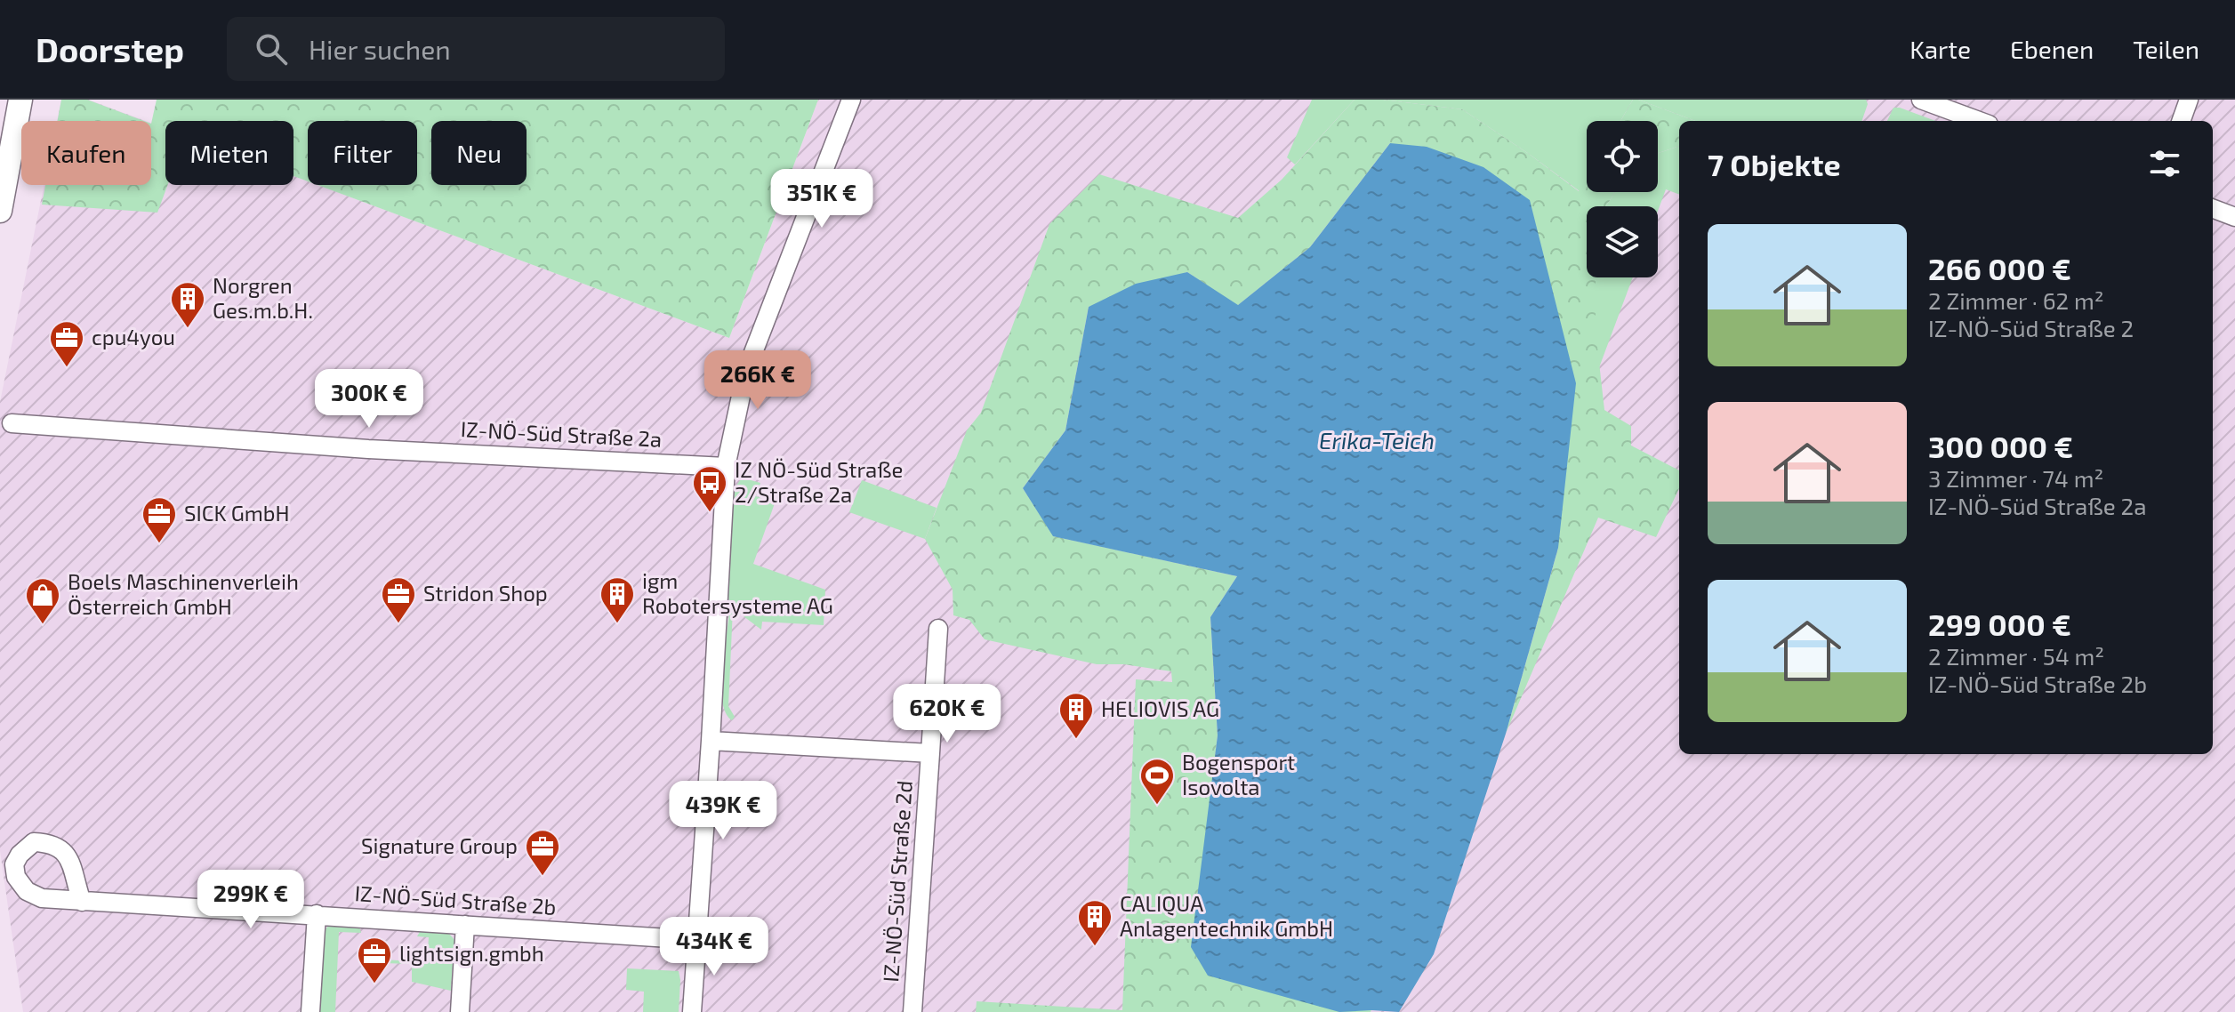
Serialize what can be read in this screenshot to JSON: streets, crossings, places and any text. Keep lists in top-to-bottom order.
{
  "streets": {
    "street": ["IZ-NÖ-Süd Straße 2a", "IZ-NÖ-Süd Straße 2d", "IZ-NÖ-Süd Straße 2b"]
  },
  "water": ["Erika-Teich"],
  "places": {
    "building": [
      "Norgren Ges.m.b.H.",
      "igm Robotersysteme AG",
      "HELIOVIS AG",
      "CALIQUA Anlagentechnik GmbH"
    ],
    "office": [
      "cpu4you",
      "SICK GmbH",
      "Stridon Shop",
      "Signature Group",
      "lightsign.gmbh"
    ],
    "bus stop": ["IZ NÖ-Süd Straße 2/Straße 2a"],
    "shop": ["Boels Maschinenverleih Österreich GmbH"],
    "sports": ["Bogensport Isovolta"]
  },
  "page": {
    "header": "Doorstep",
    "search": "Hier suchen",
    "nav": ["Karte", "Ebenen", "Teilen"],
    "chip": [
      "Kaufen",
      "Mieten",
      "Filter",
      "Neu"
    ],
    "heading": "7 Objekte",
    "price": [
      "351K €",
      "266K €",
      "300K €",
      "620K €",
      "439K €",
      "299K €",
      "434K €"
    ],
    "list": [
      {
        "name": "266 000 €",
        "note": "2 Zimmer · 62 m² · IZ-NÖ-Süd Straße 2"
      },
      {
        "name": "300 000 €",
        "note": "3 Zimmer · 74 m² · IZ-NÖ-Süd Straße 2a"
      },
      {
        "name": "299 000 €",
        "note": "2 Zimmer · 54 m² · IZ-NÖ-Süd Straße 2b"
      }
    ]
  }
}
